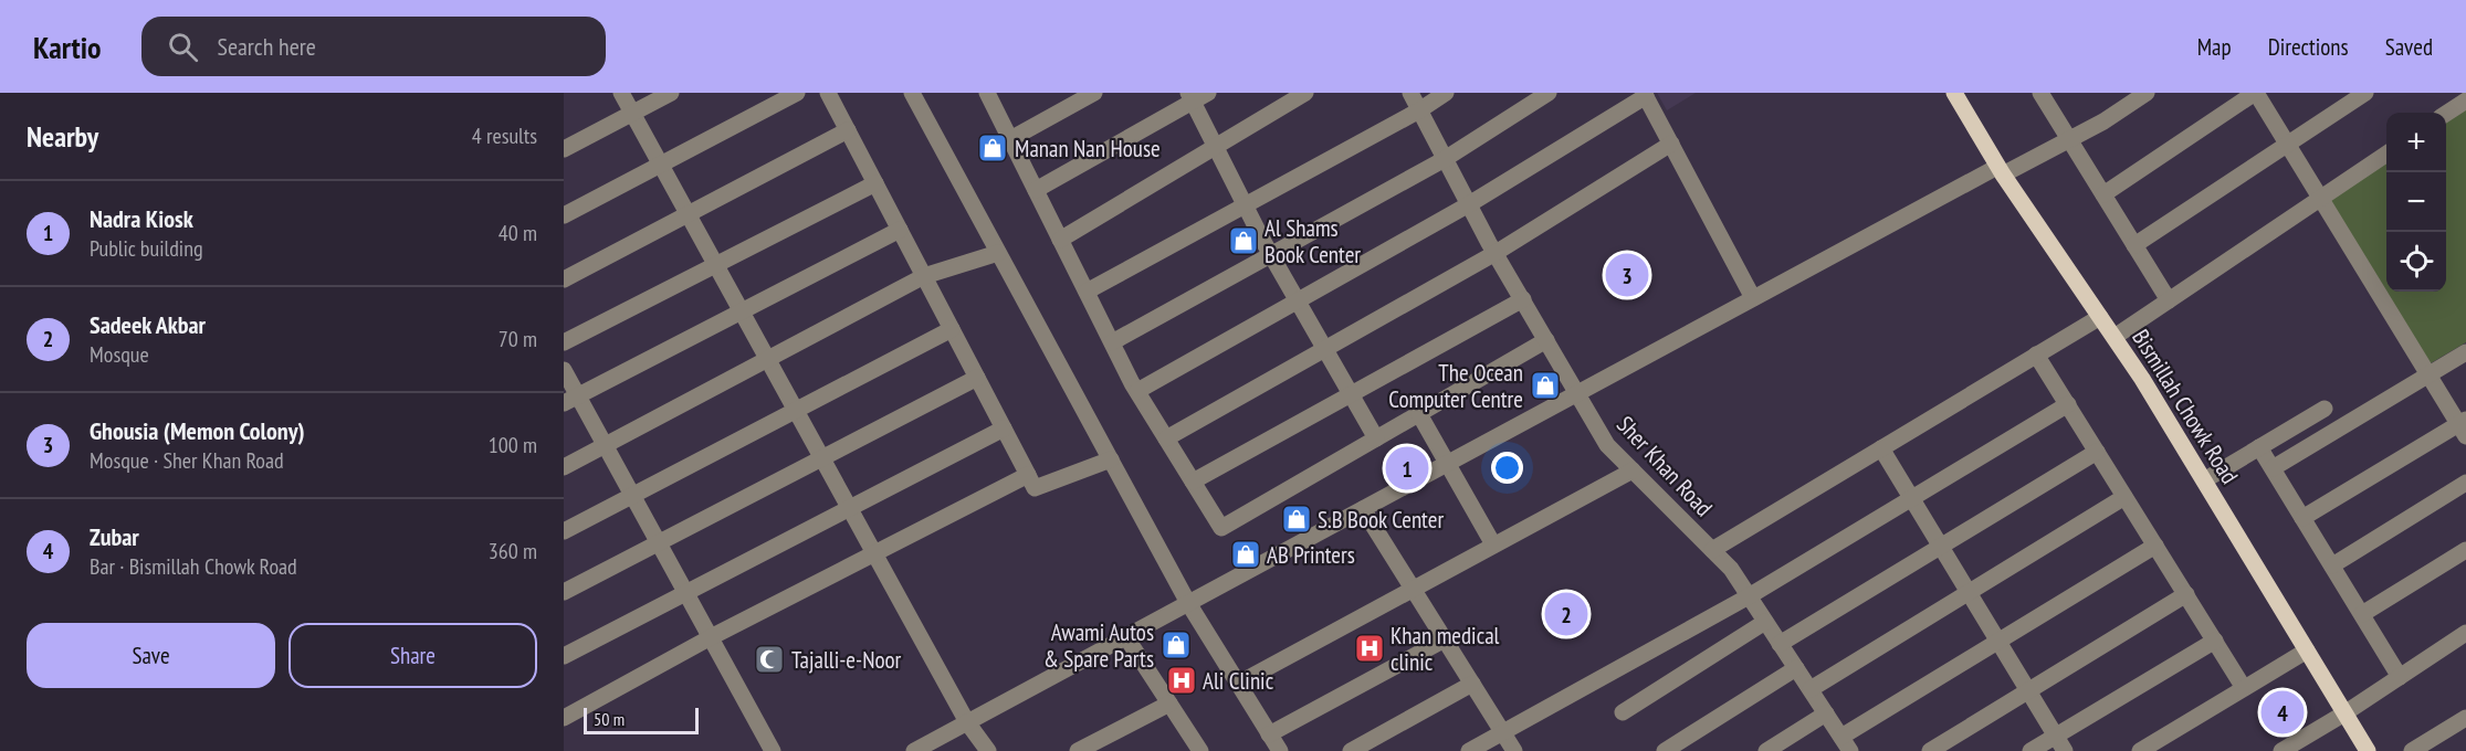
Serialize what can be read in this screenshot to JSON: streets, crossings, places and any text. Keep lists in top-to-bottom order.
{
  "streets": {
    "main road": ["Bismillah Chowk Road"],
    "street": ["Sher Khan Road"]
  },
  "places": {
    "shop": [
      "Manan Nan House",
      "Al Shams Book Center",
      "The Ocean Computer Centre",
      "S.B Book Center",
      "AB Printers",
      "Awami Autos & Spare Parts"
    ],
    "hospital": ["Khan medical clinic", "Ali Clinic"],
    "mosque": ["Tajalli-e-Noor"]
  },
  "scale_bar": "50 m",
  "page": {
    "header": "Kartio",
    "search": "Search here",
    "nav": ["Map", "Directions", "Saved"],
    "heading": ["Nearby", "4 results"],
    "map_buttons": ["+", "−"],
    "list": [
      {
        "mark": "1",
        "name": "Nadra Kiosk",
        "note": "Public building",
        "value": "40 m"
      },
      {
        "mark": "2",
        "name": "Sadeek Akbar",
        "note": "Mosque",
        "value": "70 m"
      },
      {
        "mark": "3",
        "name": "Ghousia (Memon Colony)",
        "note": "Mosque · Sher Khan Road",
        "value": "100 m"
      },
      {
        "mark": "4",
        "name": "Zubar",
        "note": "Bar · Bismillah Chowk Road",
        "value": "360 m"
      }
    ],
    "pins": [
      "3",
      "1",
      "2",
      "4"
    ],
    "buttons": ["Save", "Share"],
    "scale": "50 m"
  }
}
